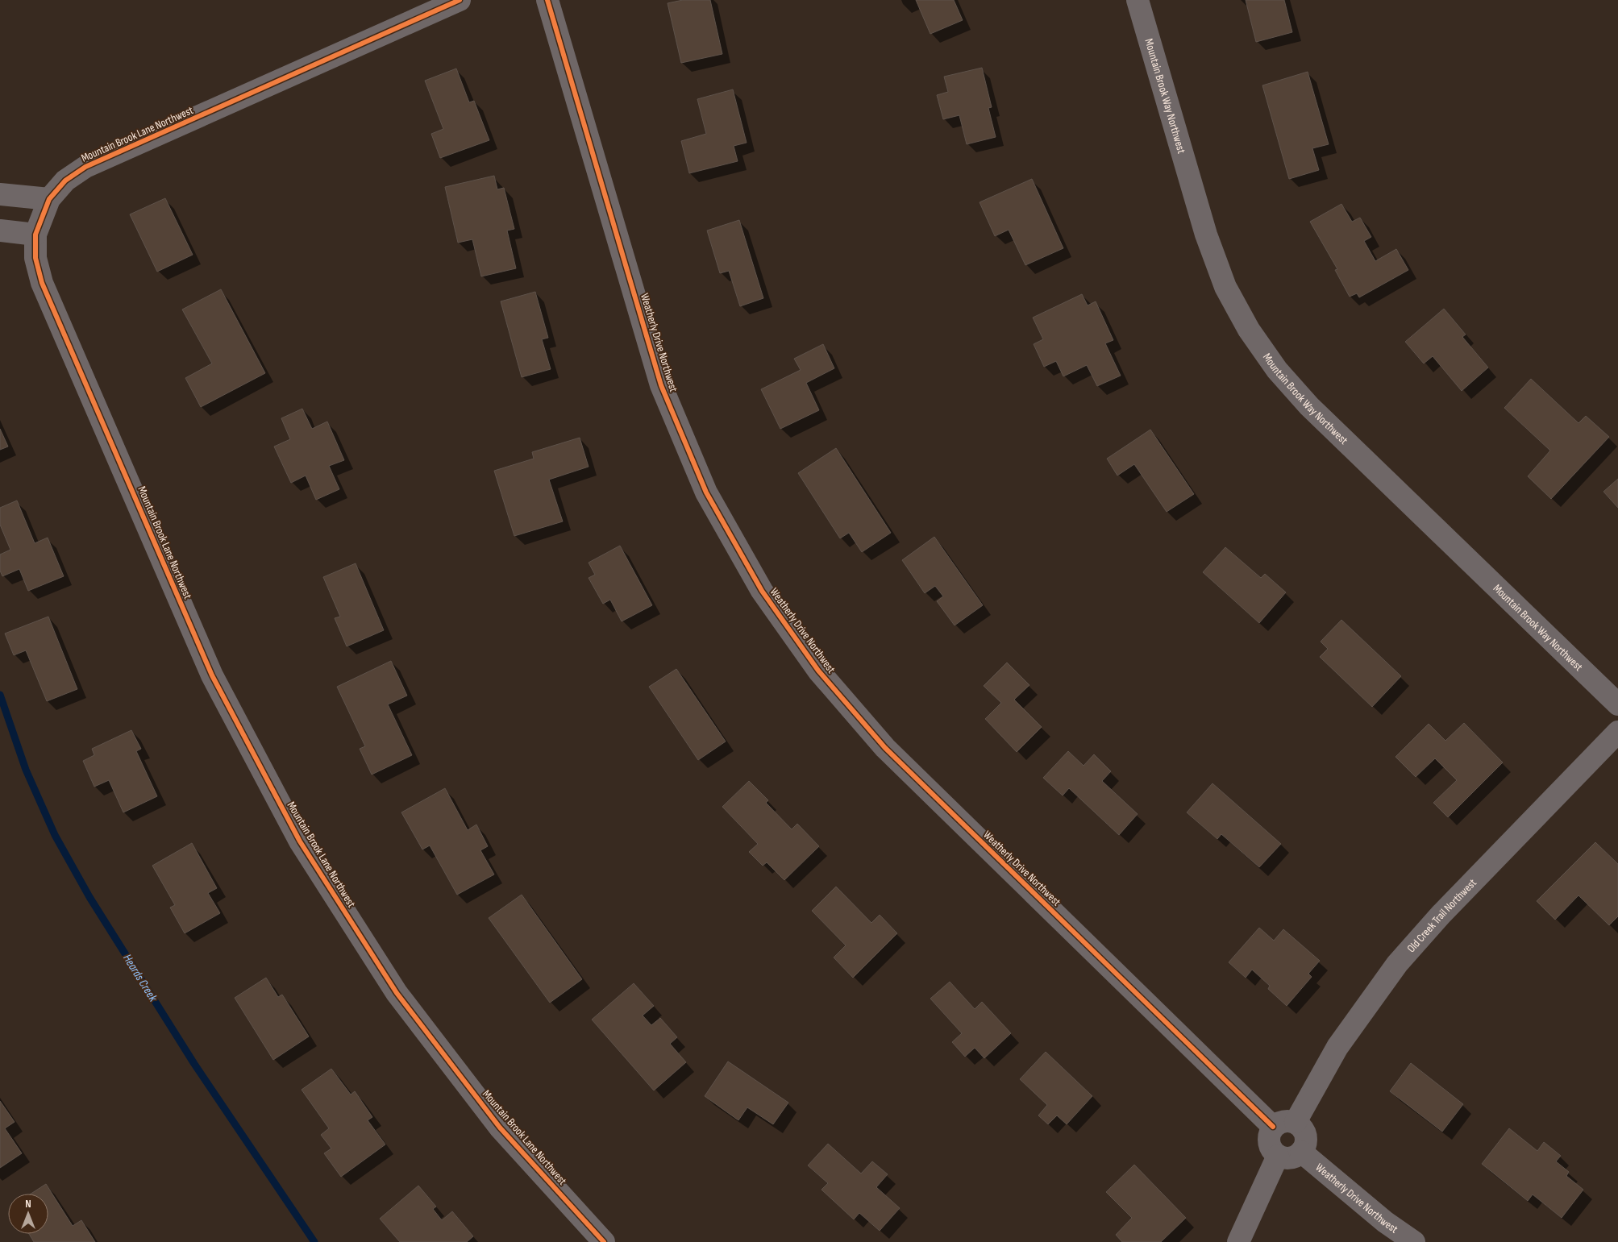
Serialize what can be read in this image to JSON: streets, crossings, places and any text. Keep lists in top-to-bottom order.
{
  "streets": {
    "street": [
      "Mountain Brook Way Northwest",
      "Mountain Brook Lane Northwest",
      "Weatherly Drive Northwest",
      "Old Creek Trail Northwest"
    ]
  },
  "crossings": [
    ["Weatherly Drive Northwest", "Old Creek Trail Northwest"]
  ],
  "water": ["Heards Creek"],
  "north": "top"
}
